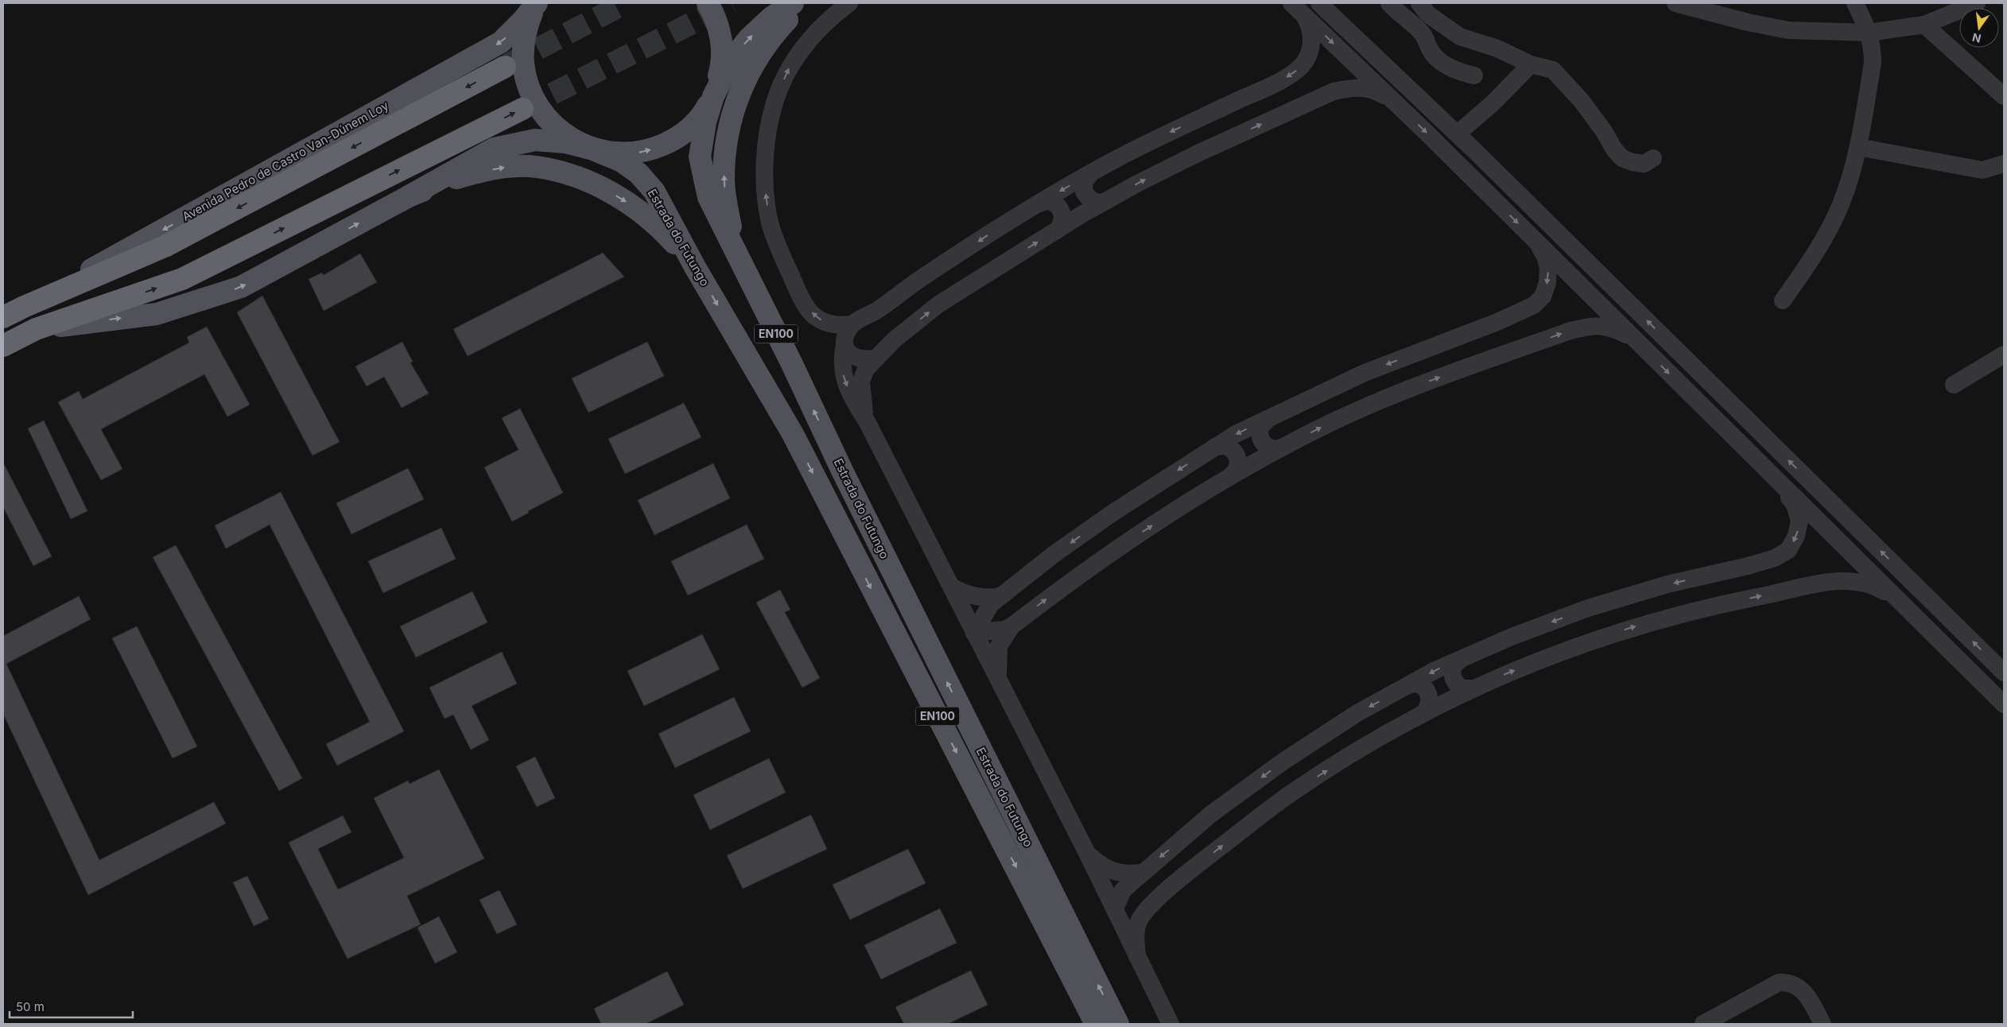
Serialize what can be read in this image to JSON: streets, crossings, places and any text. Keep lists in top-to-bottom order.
{
  "streets": {
    "highway": ["Avenida Pedro de Castro Van-Dúnem Loy"],
    "main road": ["Estrada do Futungo", "EN100"]
  },
  "scale_bar": "50 m",
  "north": "bottom"
}
